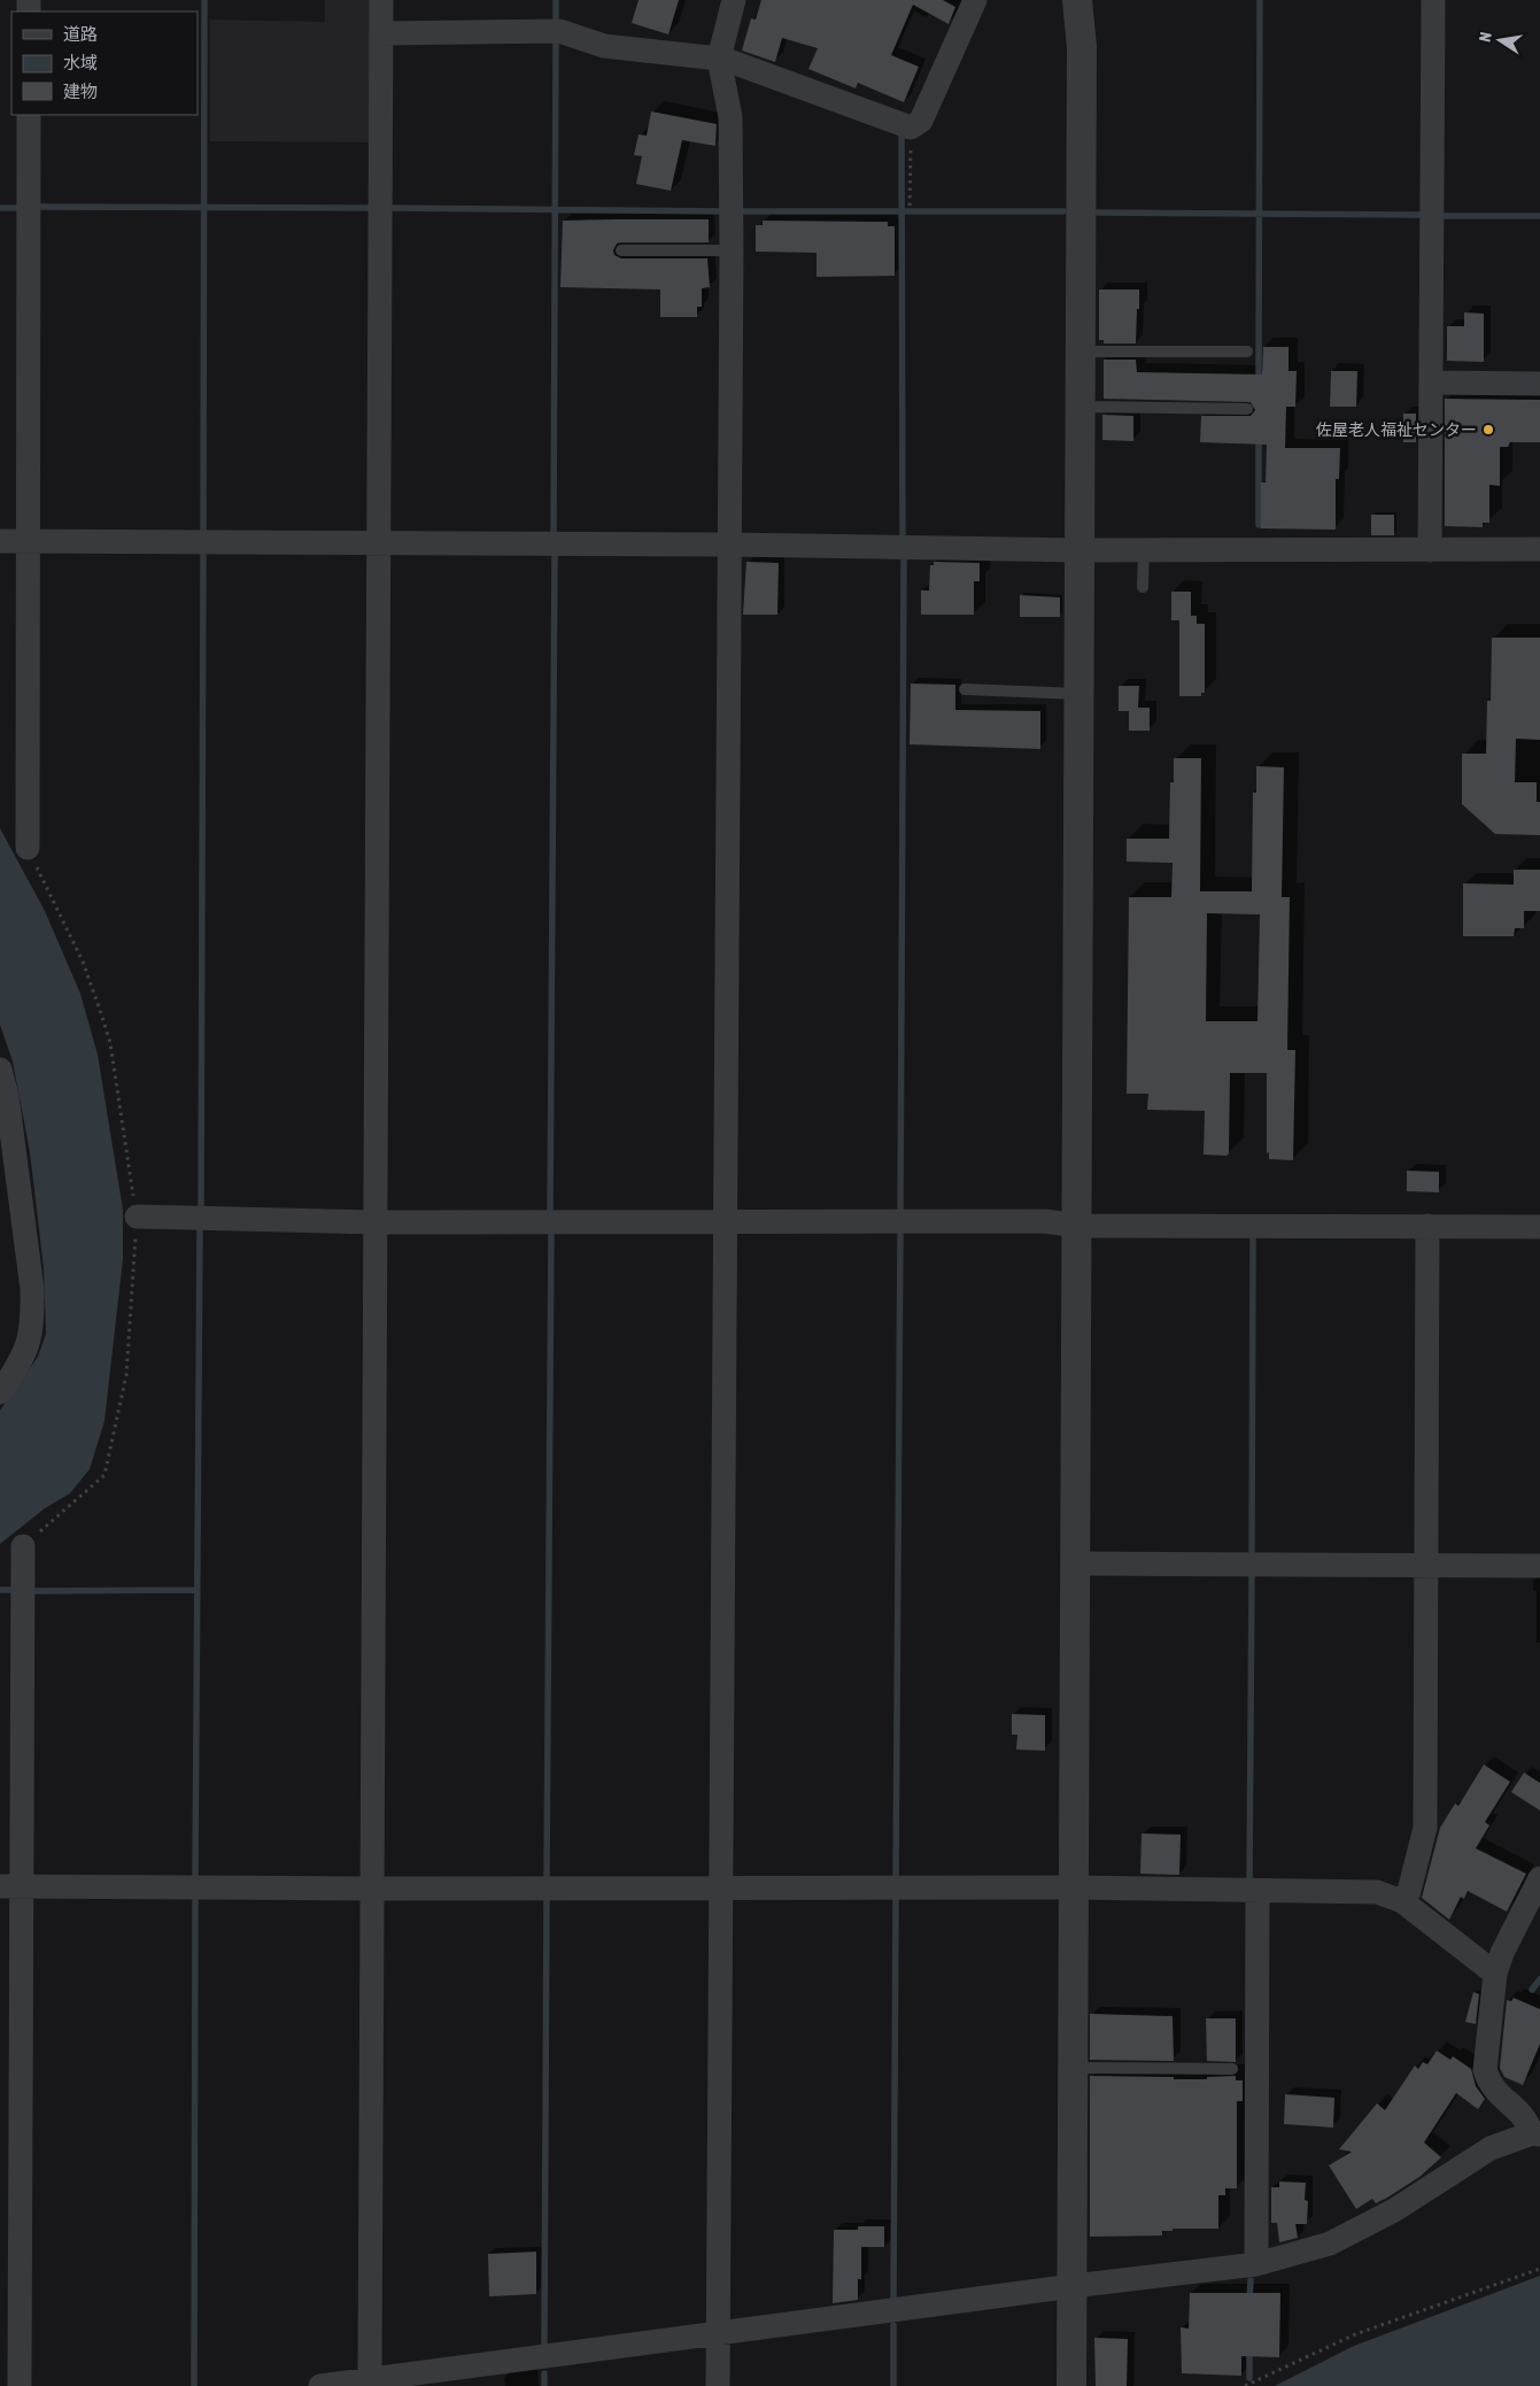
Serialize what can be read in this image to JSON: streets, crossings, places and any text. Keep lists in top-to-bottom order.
{
  "places": ["佐屋老人福祉センター"],
  "legend": ["道路", "水域", "建物"],
  "north": "left"
}
